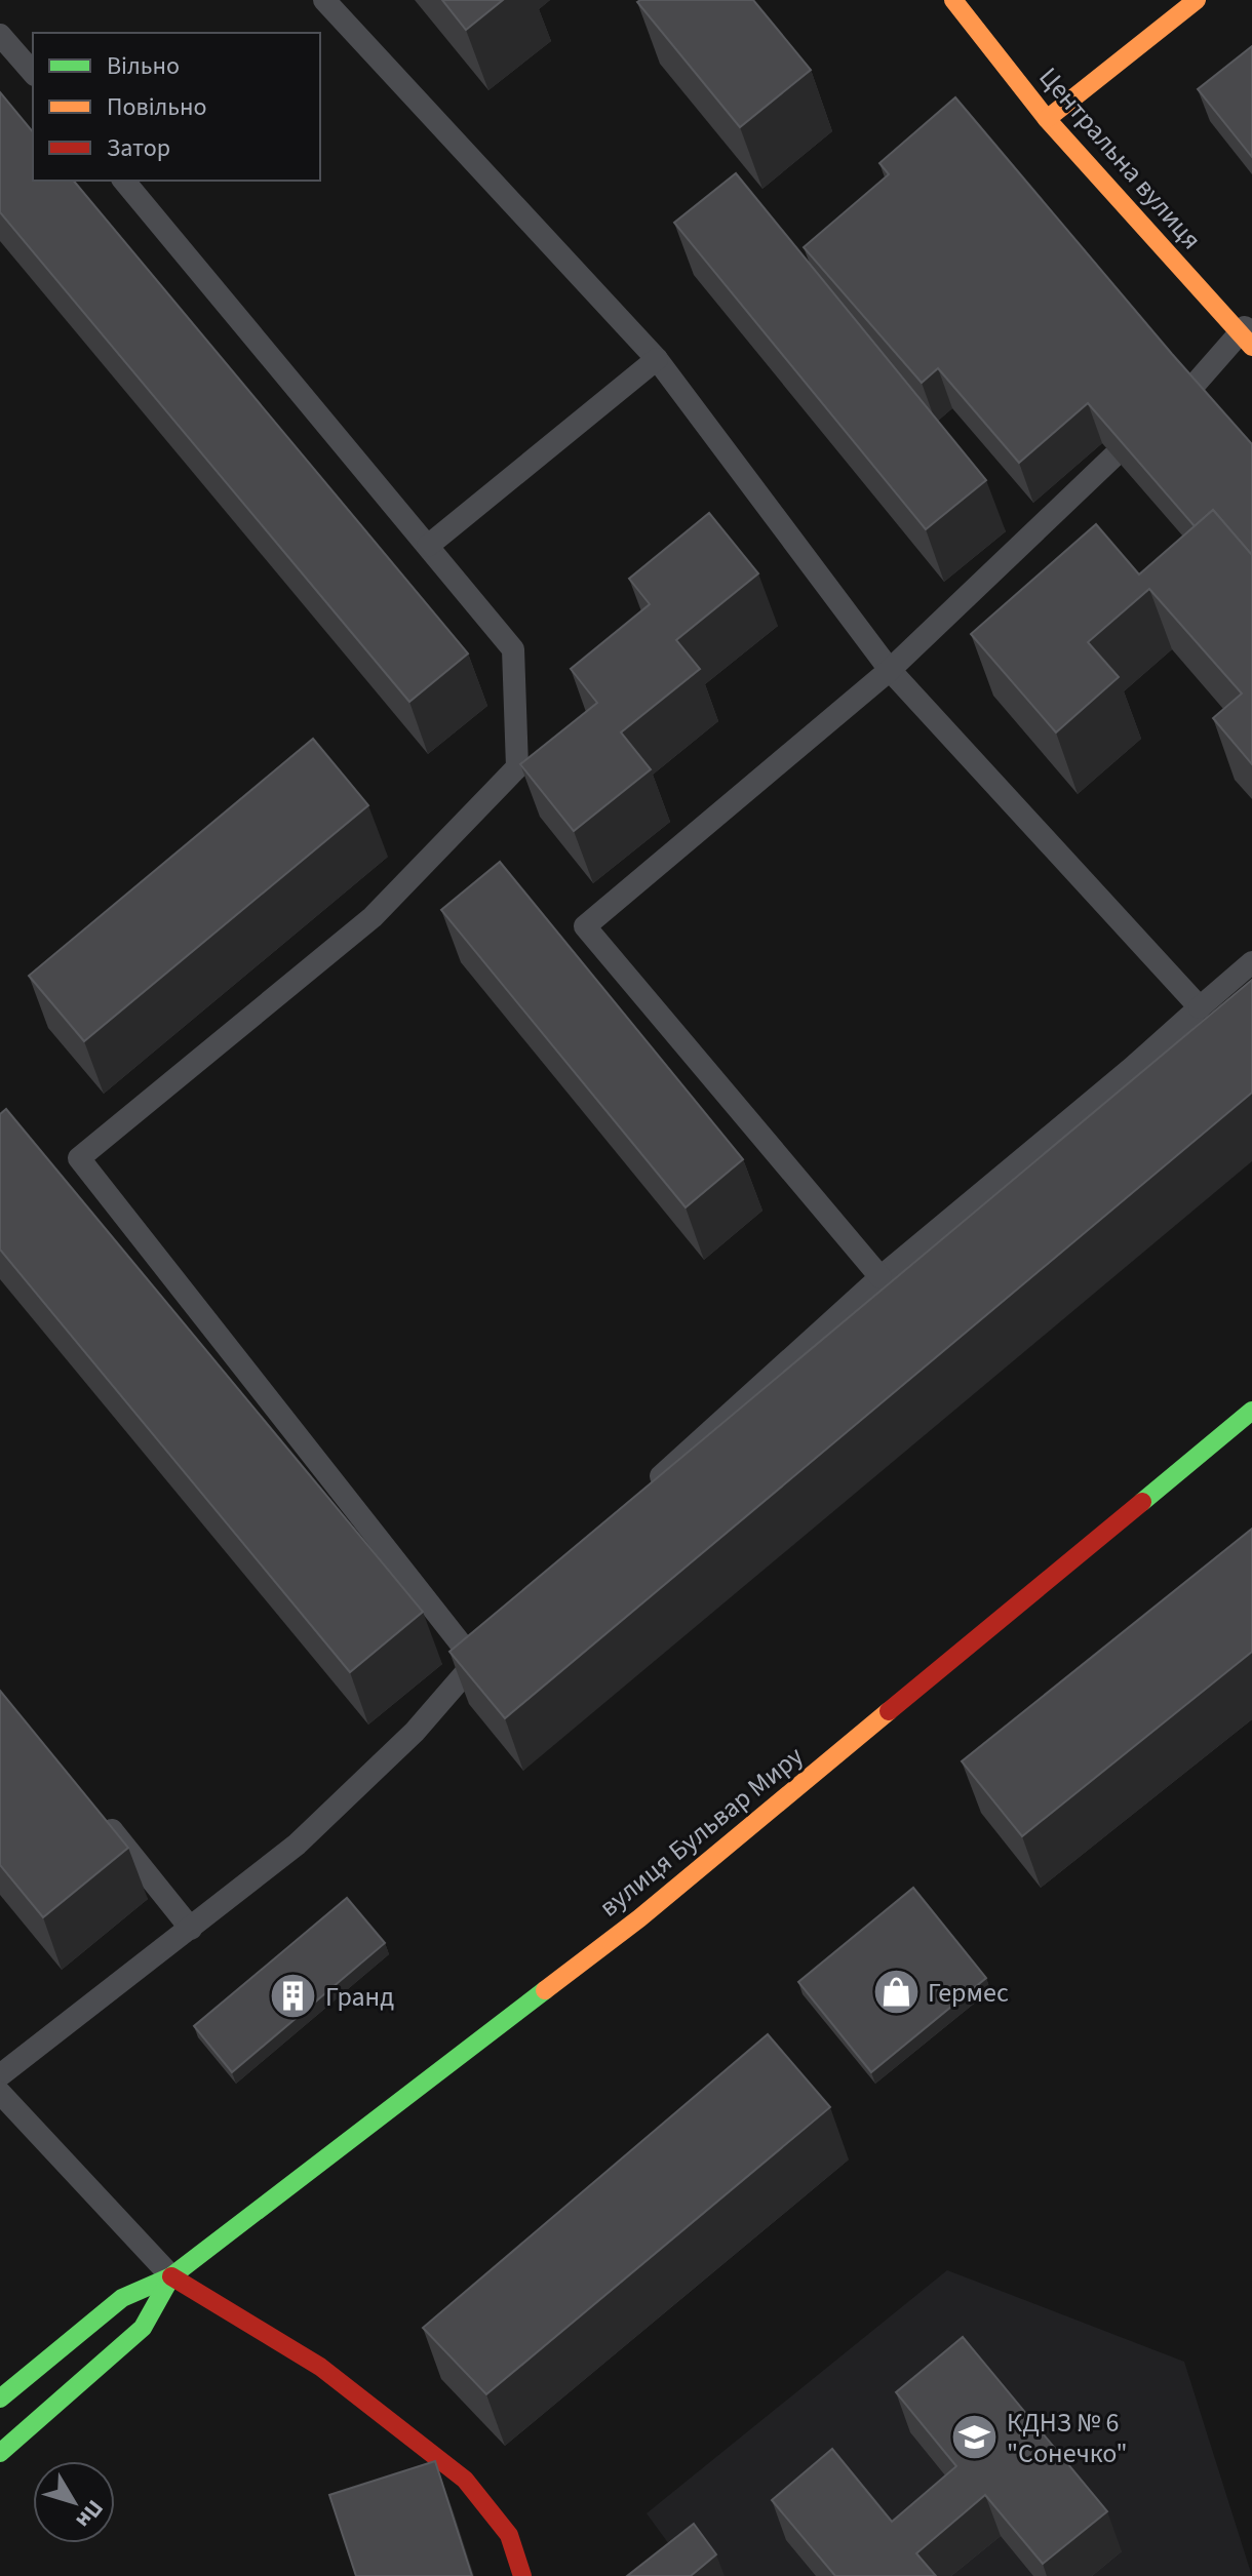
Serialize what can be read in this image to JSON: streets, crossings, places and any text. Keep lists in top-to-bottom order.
{
  "streets": {
    "street": ["Центральна вулиця", "вулиця Бульвар Миру"]
  },
  "places": {
    "shop": ["Гермес"],
    "building": ["Гранд"],
    "school or university": ["КДНЗ № 6 \"Сонечко\""]
  },
  "legend": ["Вільно", "Повільно", "Затор"],
  "north": "bottom right"
}
